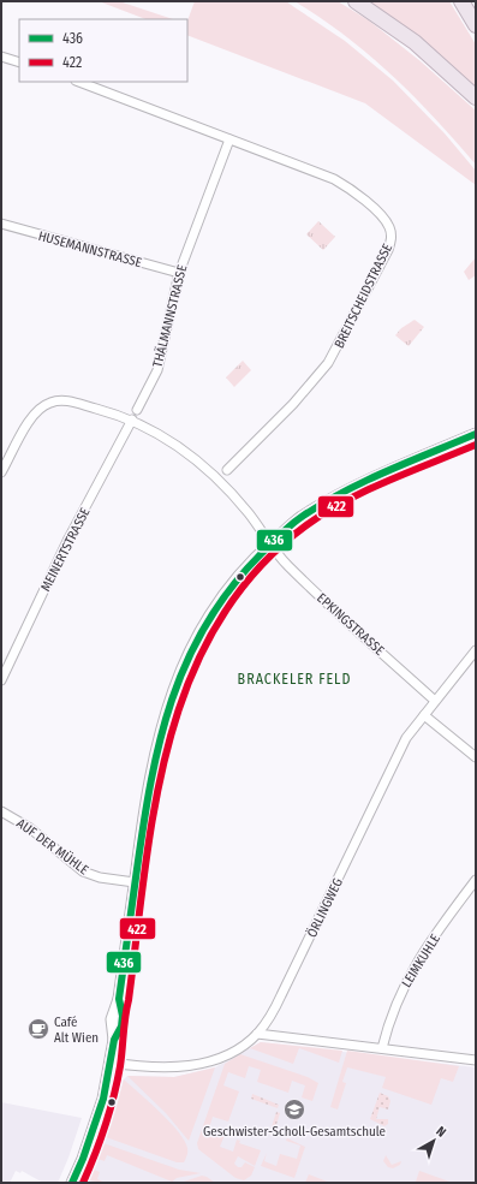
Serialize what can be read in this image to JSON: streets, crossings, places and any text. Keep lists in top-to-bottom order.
{
  "streets": {
    "street": [
      "HUSEMANNSTRASSE",
      "BREITSCHEIDSTRASSE",
      "THÄLMANNSTRASSE",
      "MEINERTSTRASSE",
      "EPKINGSTRASSE",
      "AUF DER MÜHLE",
      "ÖRLINGWEG",
      "LEIMKUHLE"
    ]
  },
  "crossings": [
    ["HUSEMANNSTRASSE", "THÄLMANNSTRASSE"],
    ["BREITSCHEIDSTRASSE", "THÄLMANNSTRASSE"],
    ["MEINERTSTRASSE", "EPKINGSTRASSE"],
    ["EPKINGSTRASSE", "ÖRLINGWEG"]
  ],
  "districts": ["BRACKELER FELD"],
  "places": {
    "cafe": ["Café Alt Wien"],
    "school or university": ["Geschwister-Scholl-Gesamtschule"]
  },
  "lines": ["transit line 436", "transit line 422"],
  "legend": ["436", "422"],
  "north": "top right"
}
